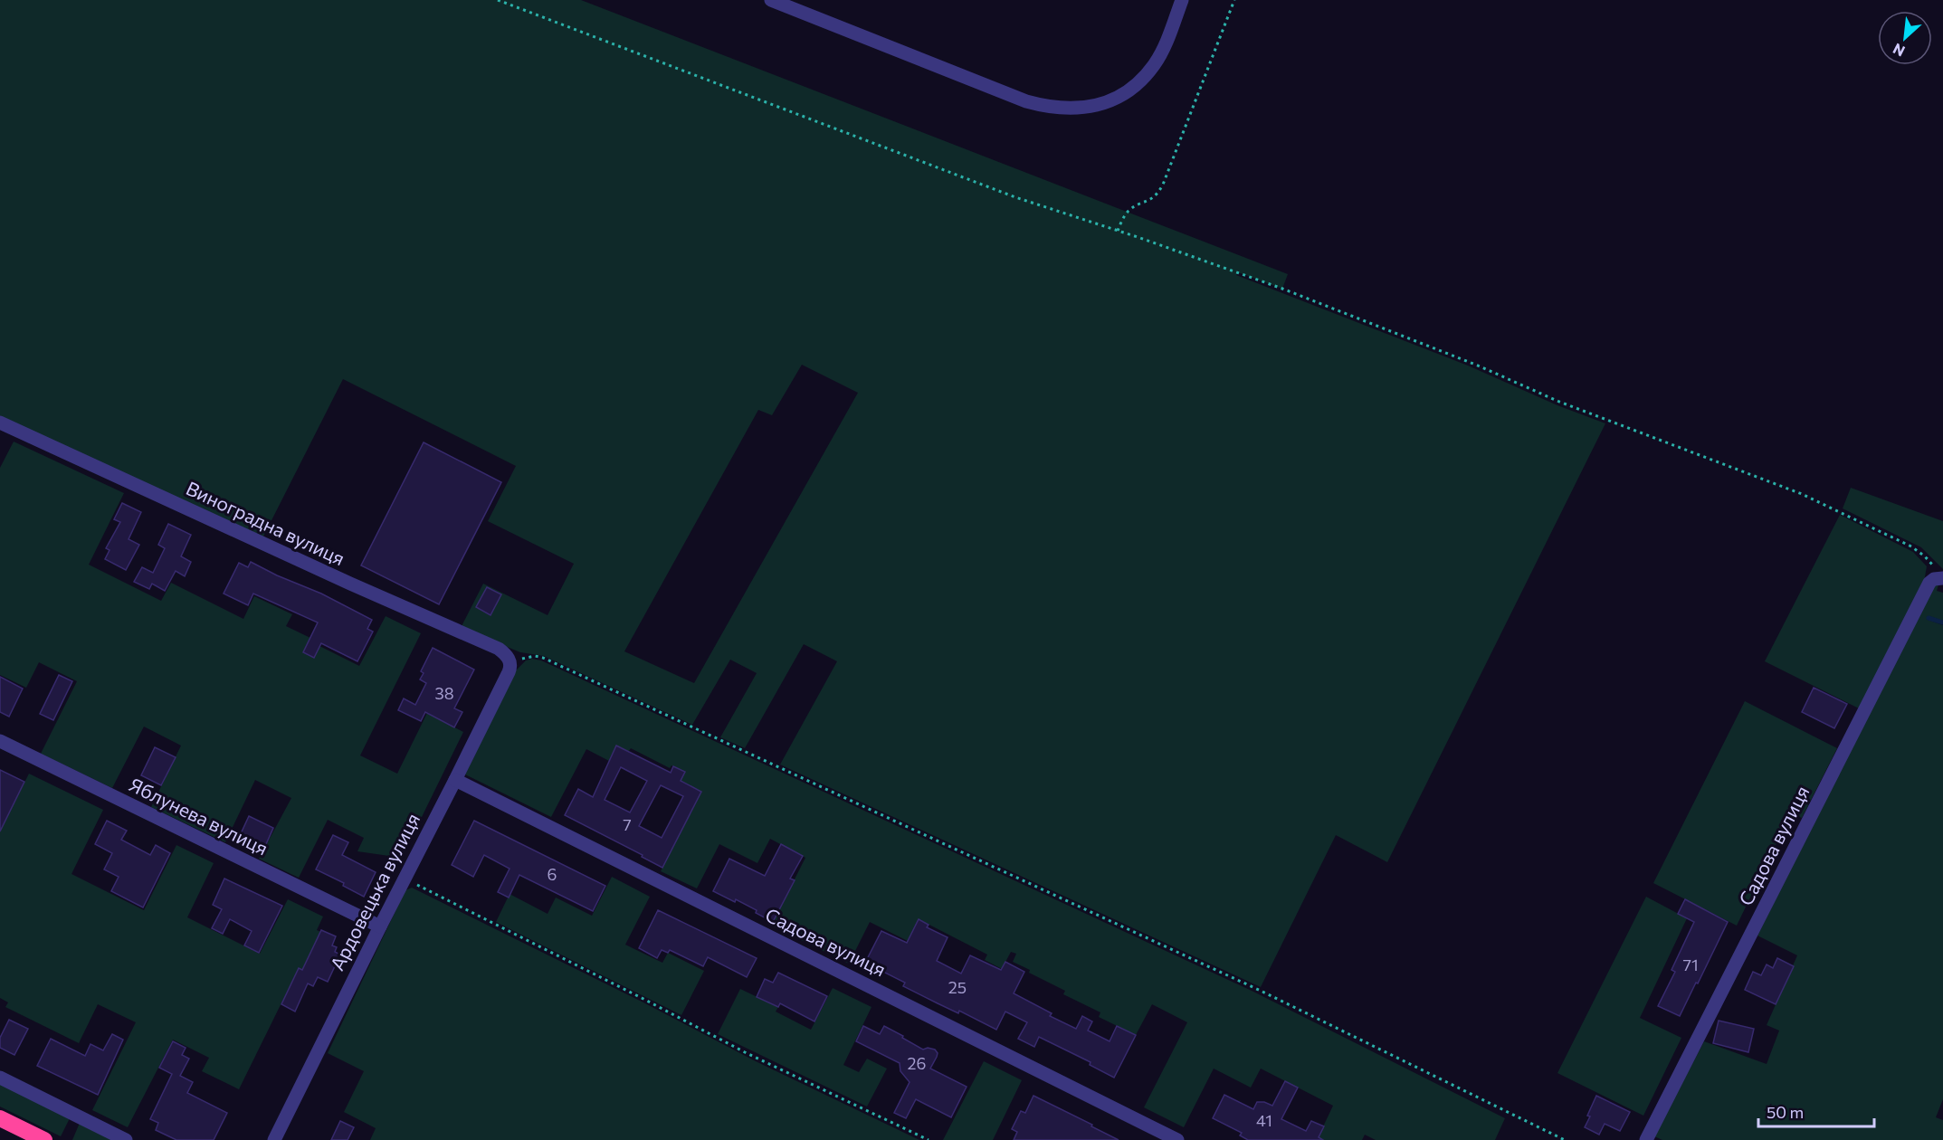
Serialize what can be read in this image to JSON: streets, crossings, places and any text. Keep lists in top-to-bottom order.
{
  "streets": {
    "street": [
      "Виноградна вулиця",
      "Яблунева вулиця",
      "Садова вулиця",
      "Ардовецька вулиця"
    ]
  },
  "crossings": [
    ["Виноградна вулиця", "Ардовецька вулиця"],
    ["Яблунева вулиця", "Ардовецька вулиця"],
    ["Садова вулиця", "Ардовецька вулиця"]
  ],
  "house_numbers": [
    "38",
    "7",
    "6",
    "71",
    "25",
    "26",
    "41"
  ],
  "scale_bar": "50 m",
  "north": "bottom left"
}
